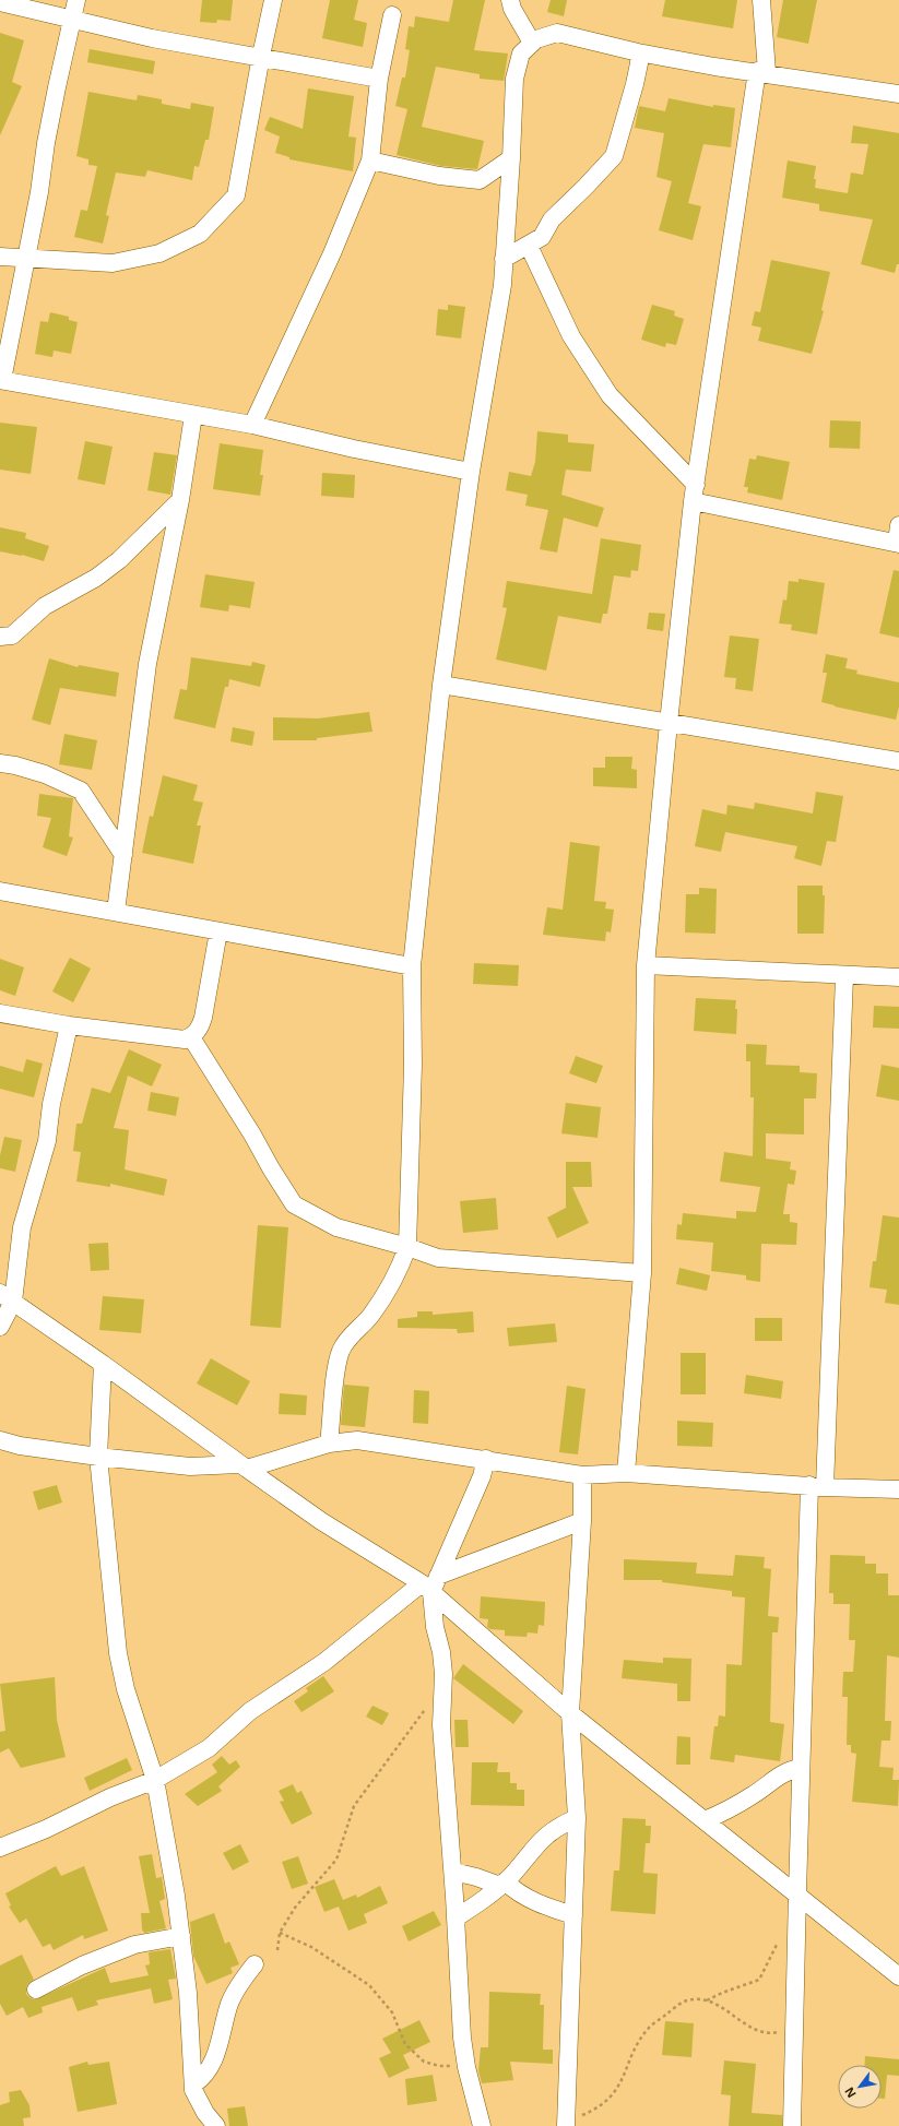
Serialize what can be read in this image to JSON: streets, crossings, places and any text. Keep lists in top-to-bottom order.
{
  "north": "bottom left"
}
